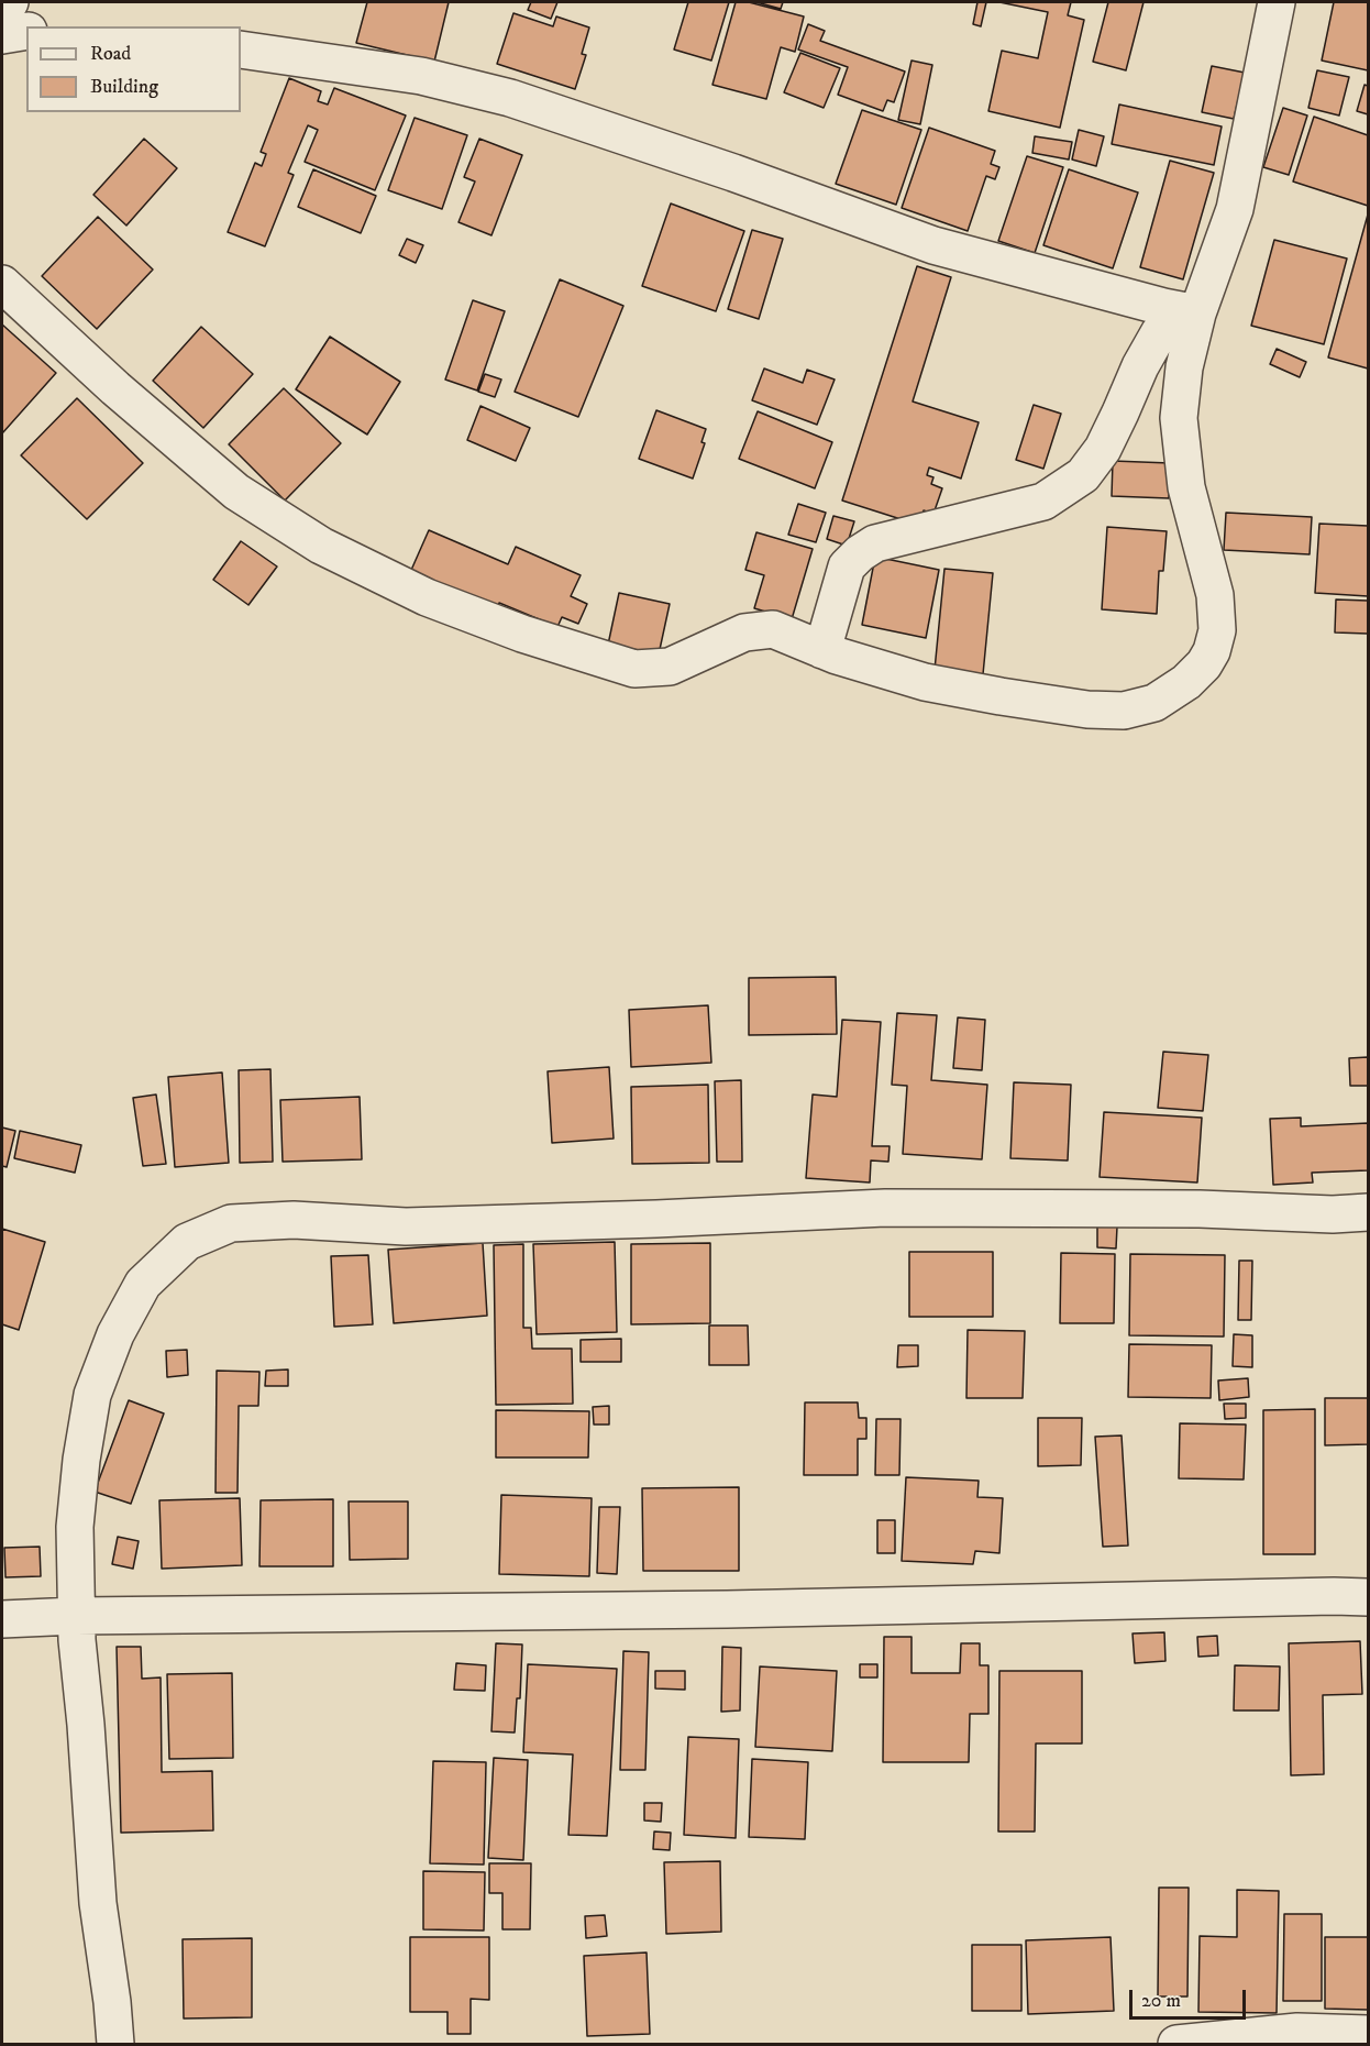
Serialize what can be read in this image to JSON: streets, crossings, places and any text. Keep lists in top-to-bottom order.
{
  "legend": ["Road", "Building"],
  "scale_bar": "20 m"
}
